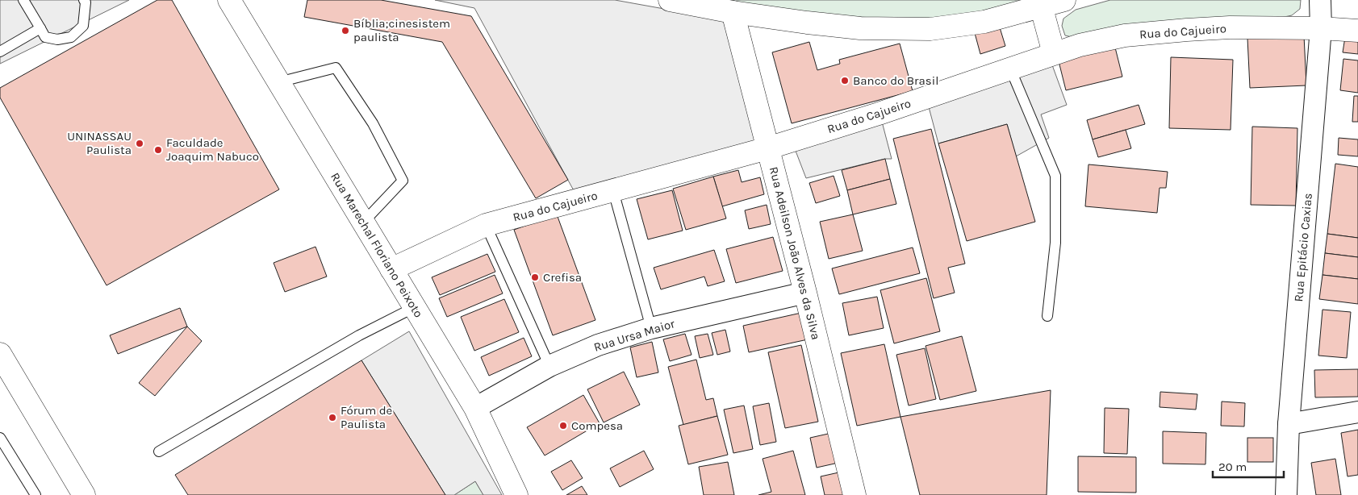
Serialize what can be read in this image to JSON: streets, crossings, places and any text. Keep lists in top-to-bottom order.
{
  "streets": {
    "main road": ["Rua do Cajueiro", "Rua Marechal Floriano Peixoto", "Rua Adeilson João Alves da Silva"],
    "street": ["Rua Epitácio Caxias", "Rua Ursa Maior"]
  },
  "crossings": [
    ["Rua do Cajueiro", "Rua Marechal Floriano Peixoto"],
    ["Rua do Cajueiro", "Rua Epitácio Caxias"],
    ["Rua do Cajueiro", "Rua Adeilson João Alves da Silva"],
    ["Rua Marechal Floriano Peixoto", "Rua Ursa Maior"],
    ["Rua Adeilson João Alves da Silva", "Rua Ursa Maior"]
  ],
  "places": [
    "Bíblia;cinesistem paulista",
    "Banco do Brasil",
    "UNINASSAU Paulista",
    "Faculdade Joaquim Nabuco",
    "Crefisa",
    "Fórum de Paulista",
    "Compesa"
  ],
  "scale_bar": "20 m"
}
